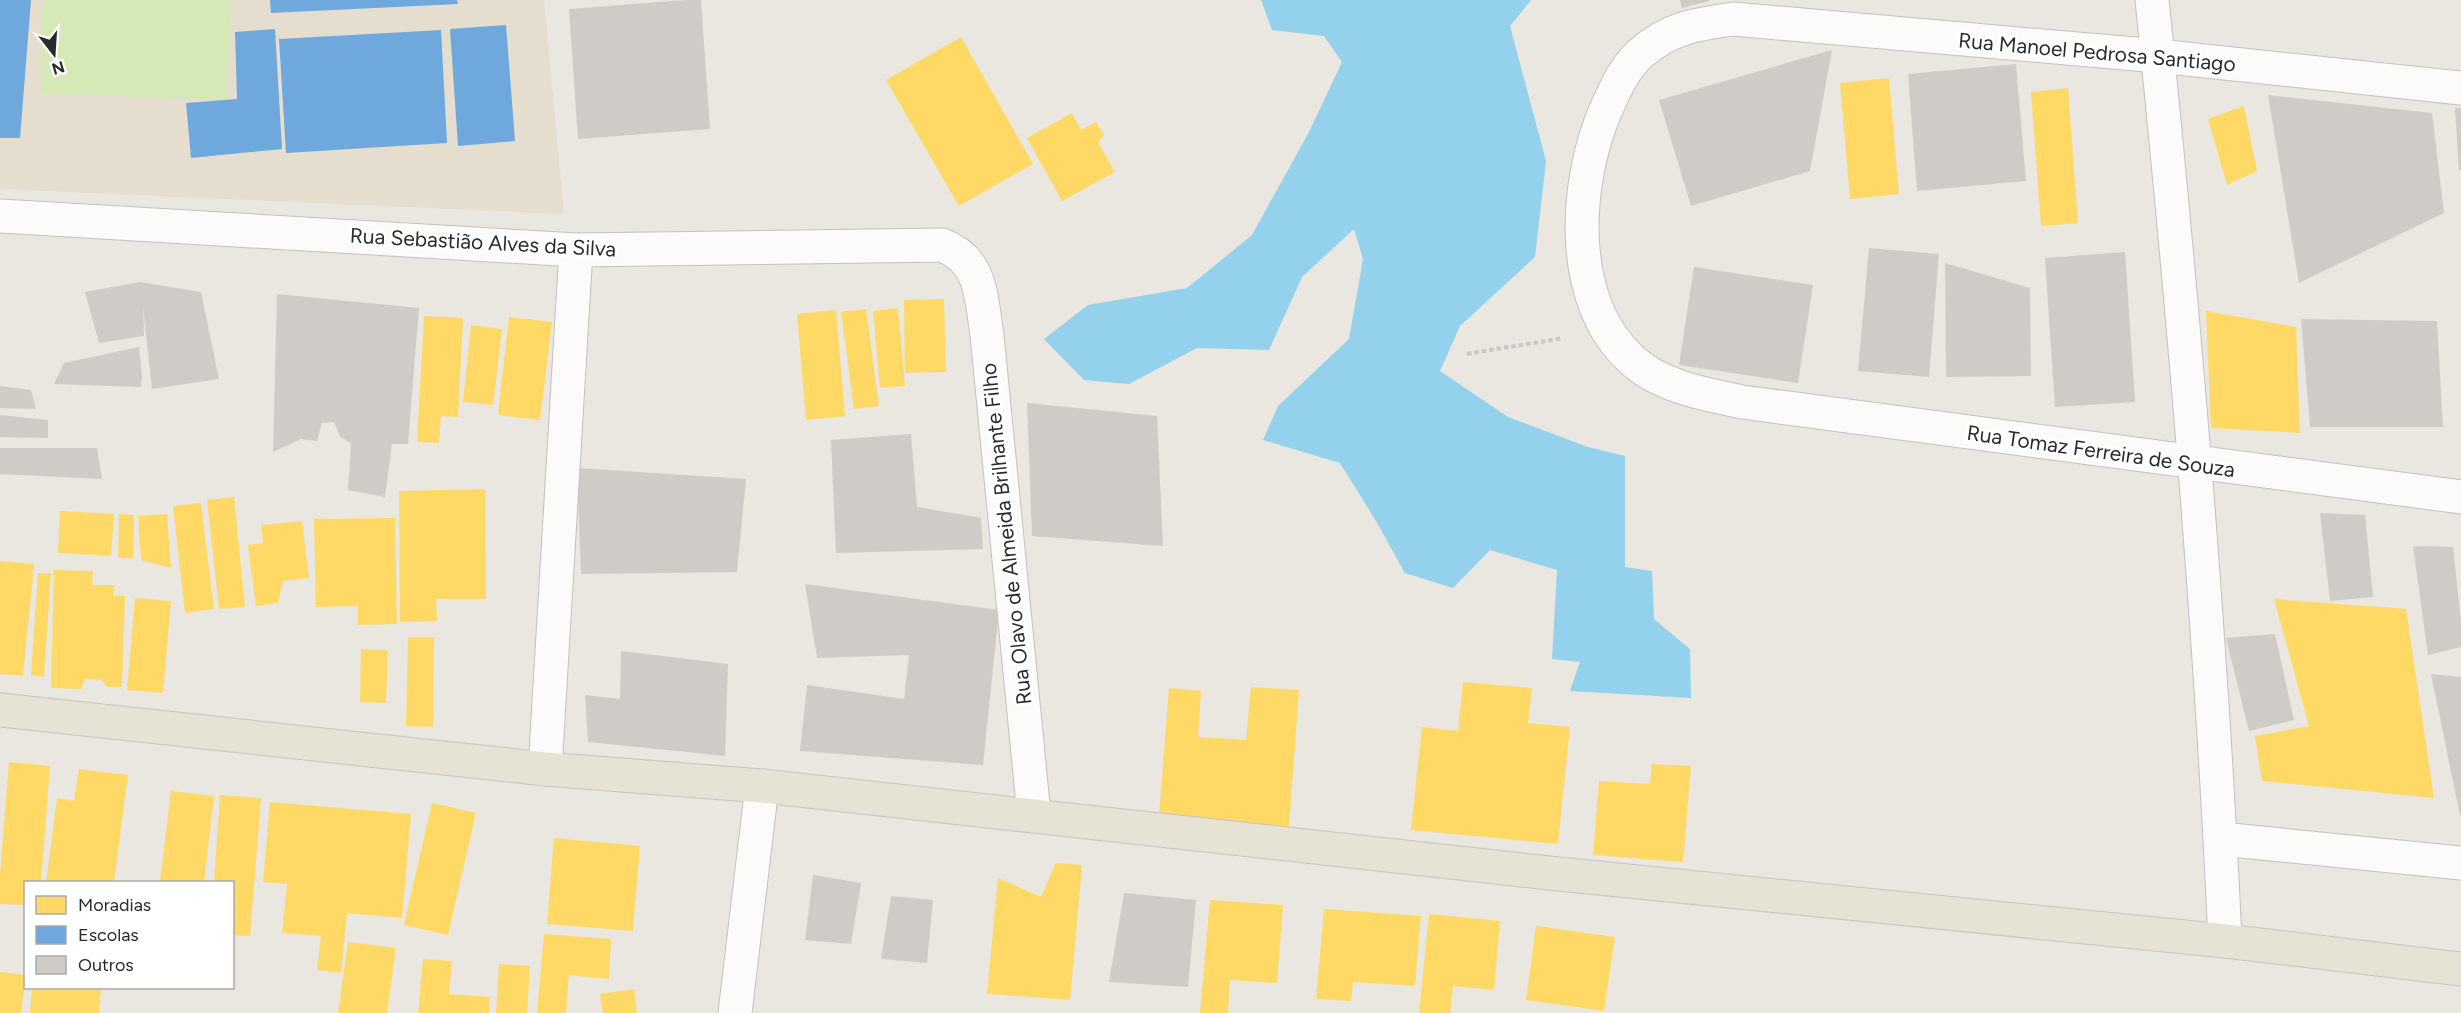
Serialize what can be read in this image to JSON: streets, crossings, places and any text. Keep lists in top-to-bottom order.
{
  "streets": {
    "street": [
      "Rua Manoel Pedrosa Santiago",
      "Rua Sebastião Alves da Silva",
      "Rua Tomaz Ferreira de Souza",
      "Rua Olavo de Almeida Brilhante Filho"
    ]
  },
  "crossings": [
    ["Rua Manoel Pedrosa Santiago", "Rua Tomaz Ferreira de Souza"],
    ["Rua Sebastião Alves da Silva", "Rua Olavo de Almeida Brilhante Filho"]
  ],
  "legend": ["Moradias", "Escolas", "Outros"],
  "north": "bottom"
}
